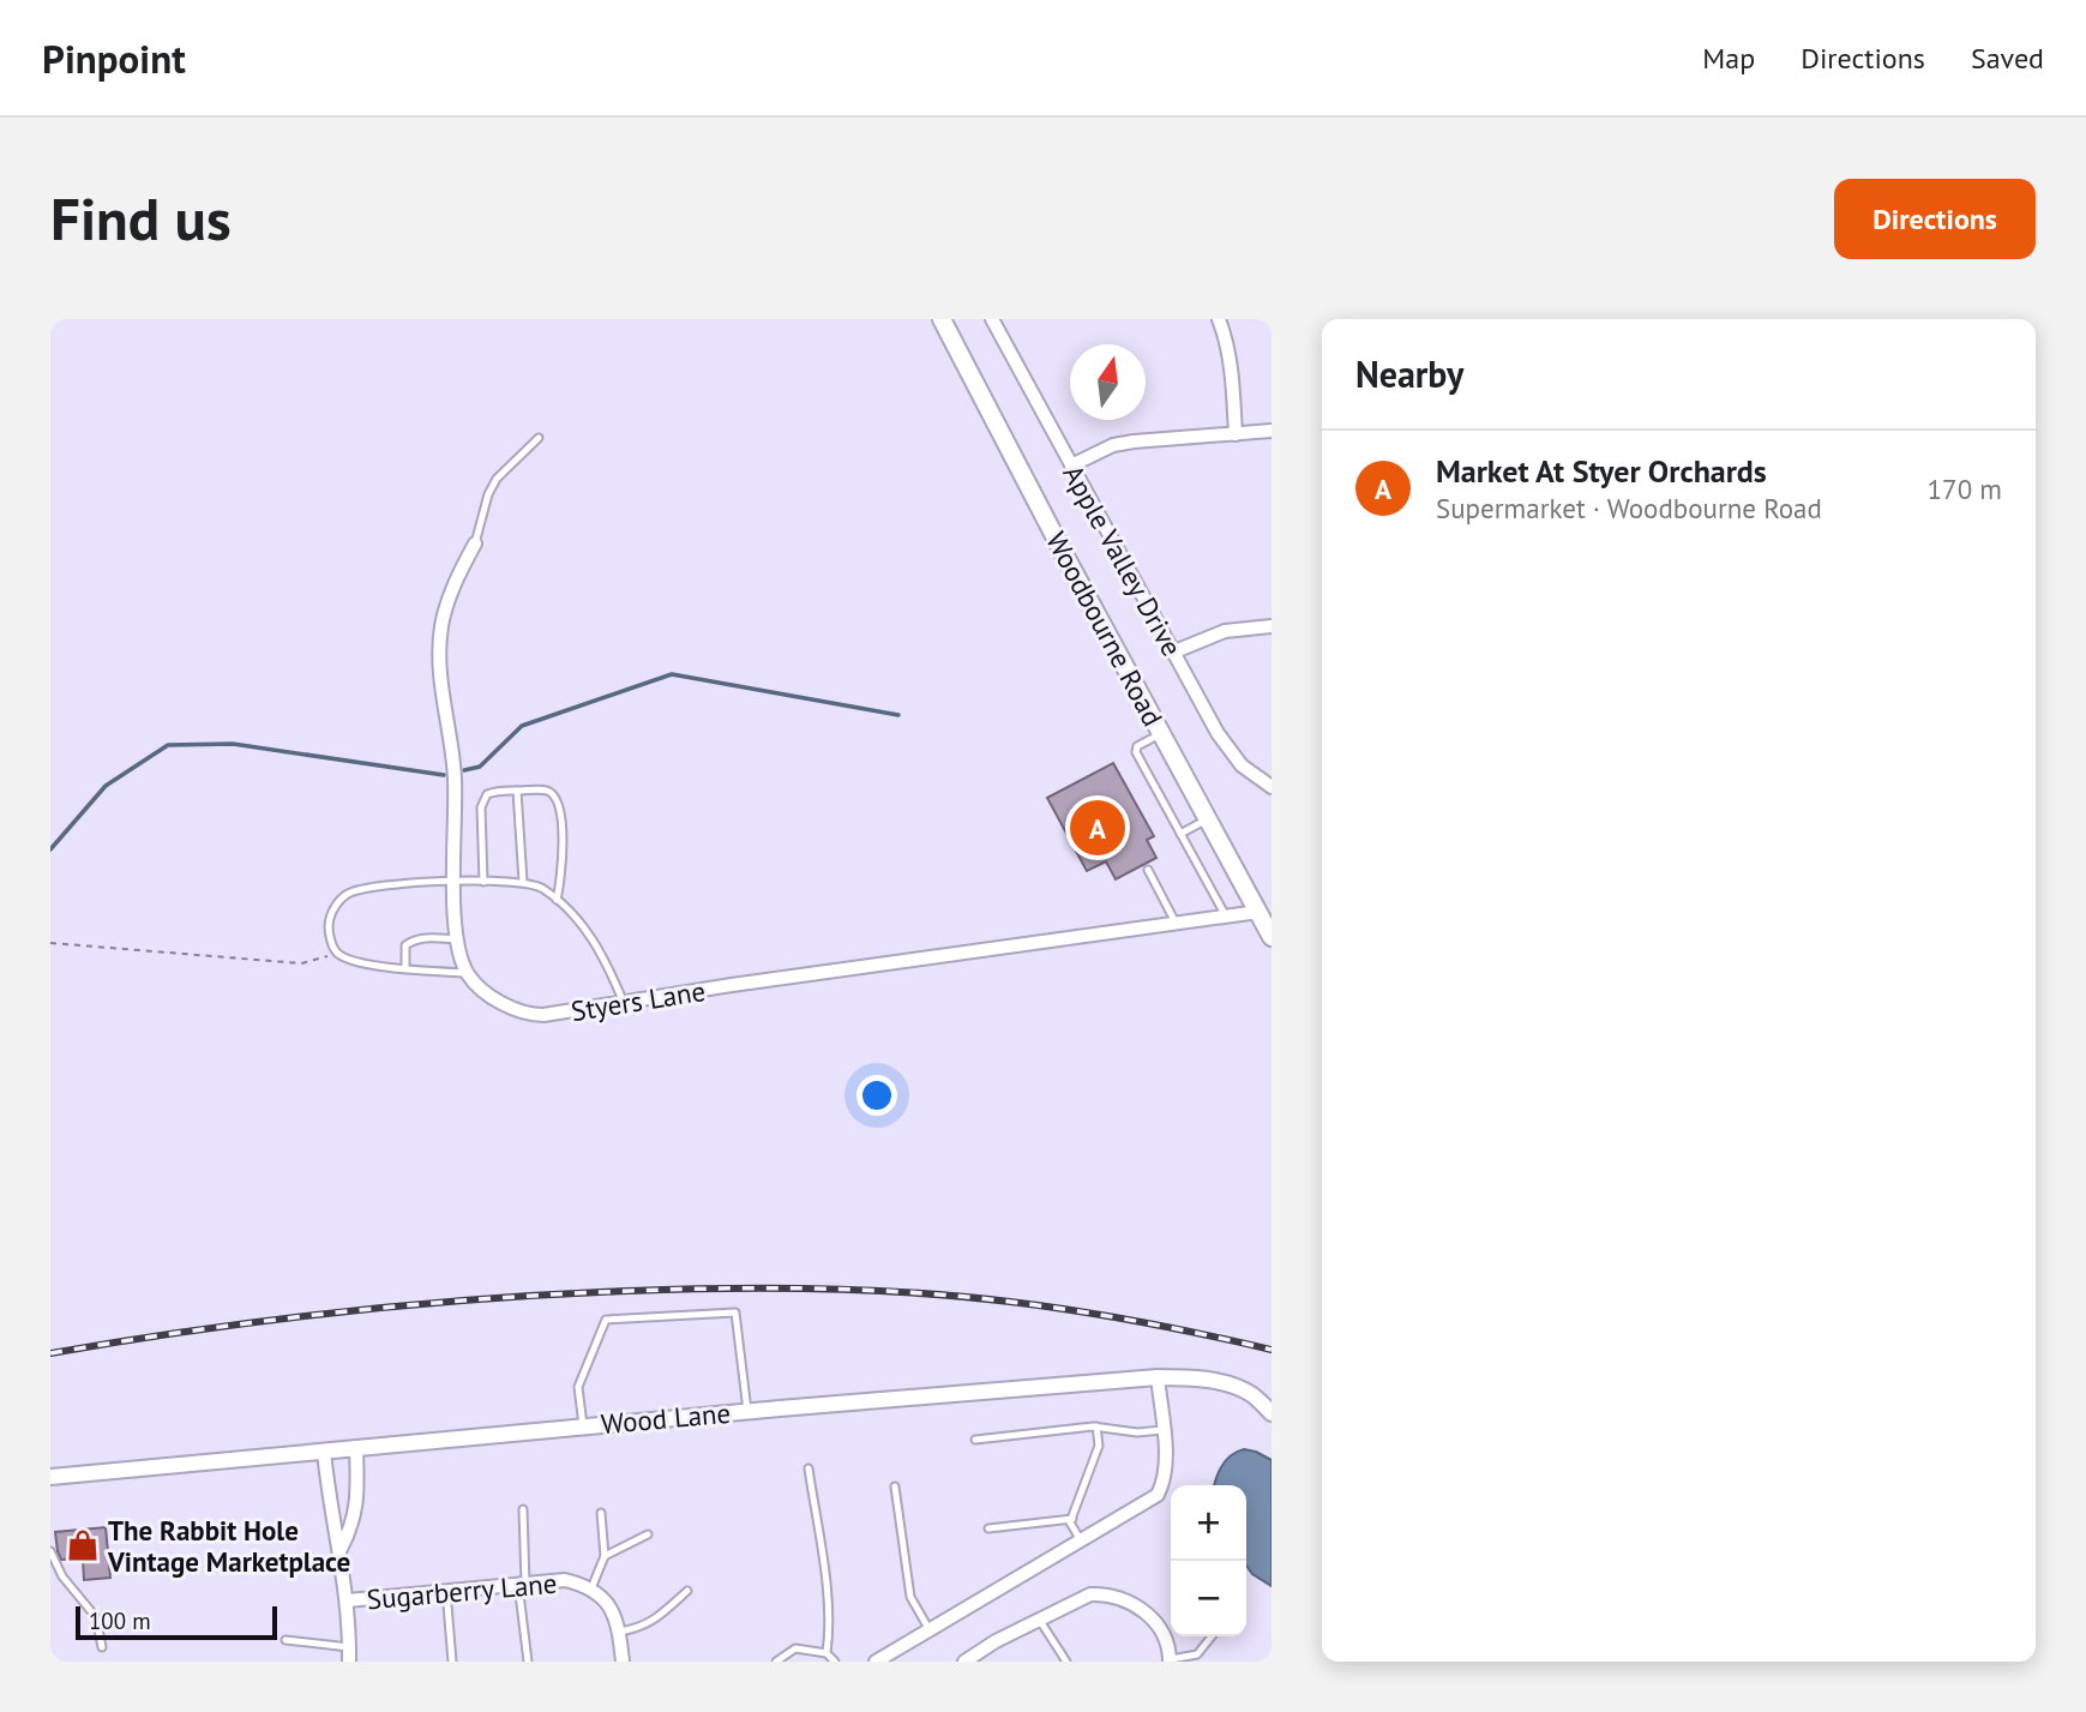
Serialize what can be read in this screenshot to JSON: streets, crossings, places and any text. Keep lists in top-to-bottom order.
{
  "streets": {
    "main road": ["Woodbourne Road"],
    "street": [
      "Apple Valley Drive",
      "Styers Lane",
      "Wood Lane",
      "Sugarberry Lane"
    ]
  },
  "crossings": [
    ["Woodbourne Road", "Styers Lane"]
  ],
  "places": {
    "shop": ["The Rabbit Hole Vintage Marketplace"]
  },
  "scale_bar": "100 m",
  "north": "top",
  "page": {
    "header": "Pinpoint",
    "nav": ["Map", "Directions", "Saved"],
    "buttons": "Directions",
    "title": "Find us",
    "heading": "Nearby",
    "list": [
      {
        "mark": "A",
        "name": "Market At Styer Orchards",
        "note": "Supermarket · Woodbourne Road",
        "value": "170 m"
      }
    ],
    "pins": "A",
    "map_buttons": ["+", "−"],
    "scale": "100 m"
  }
}
